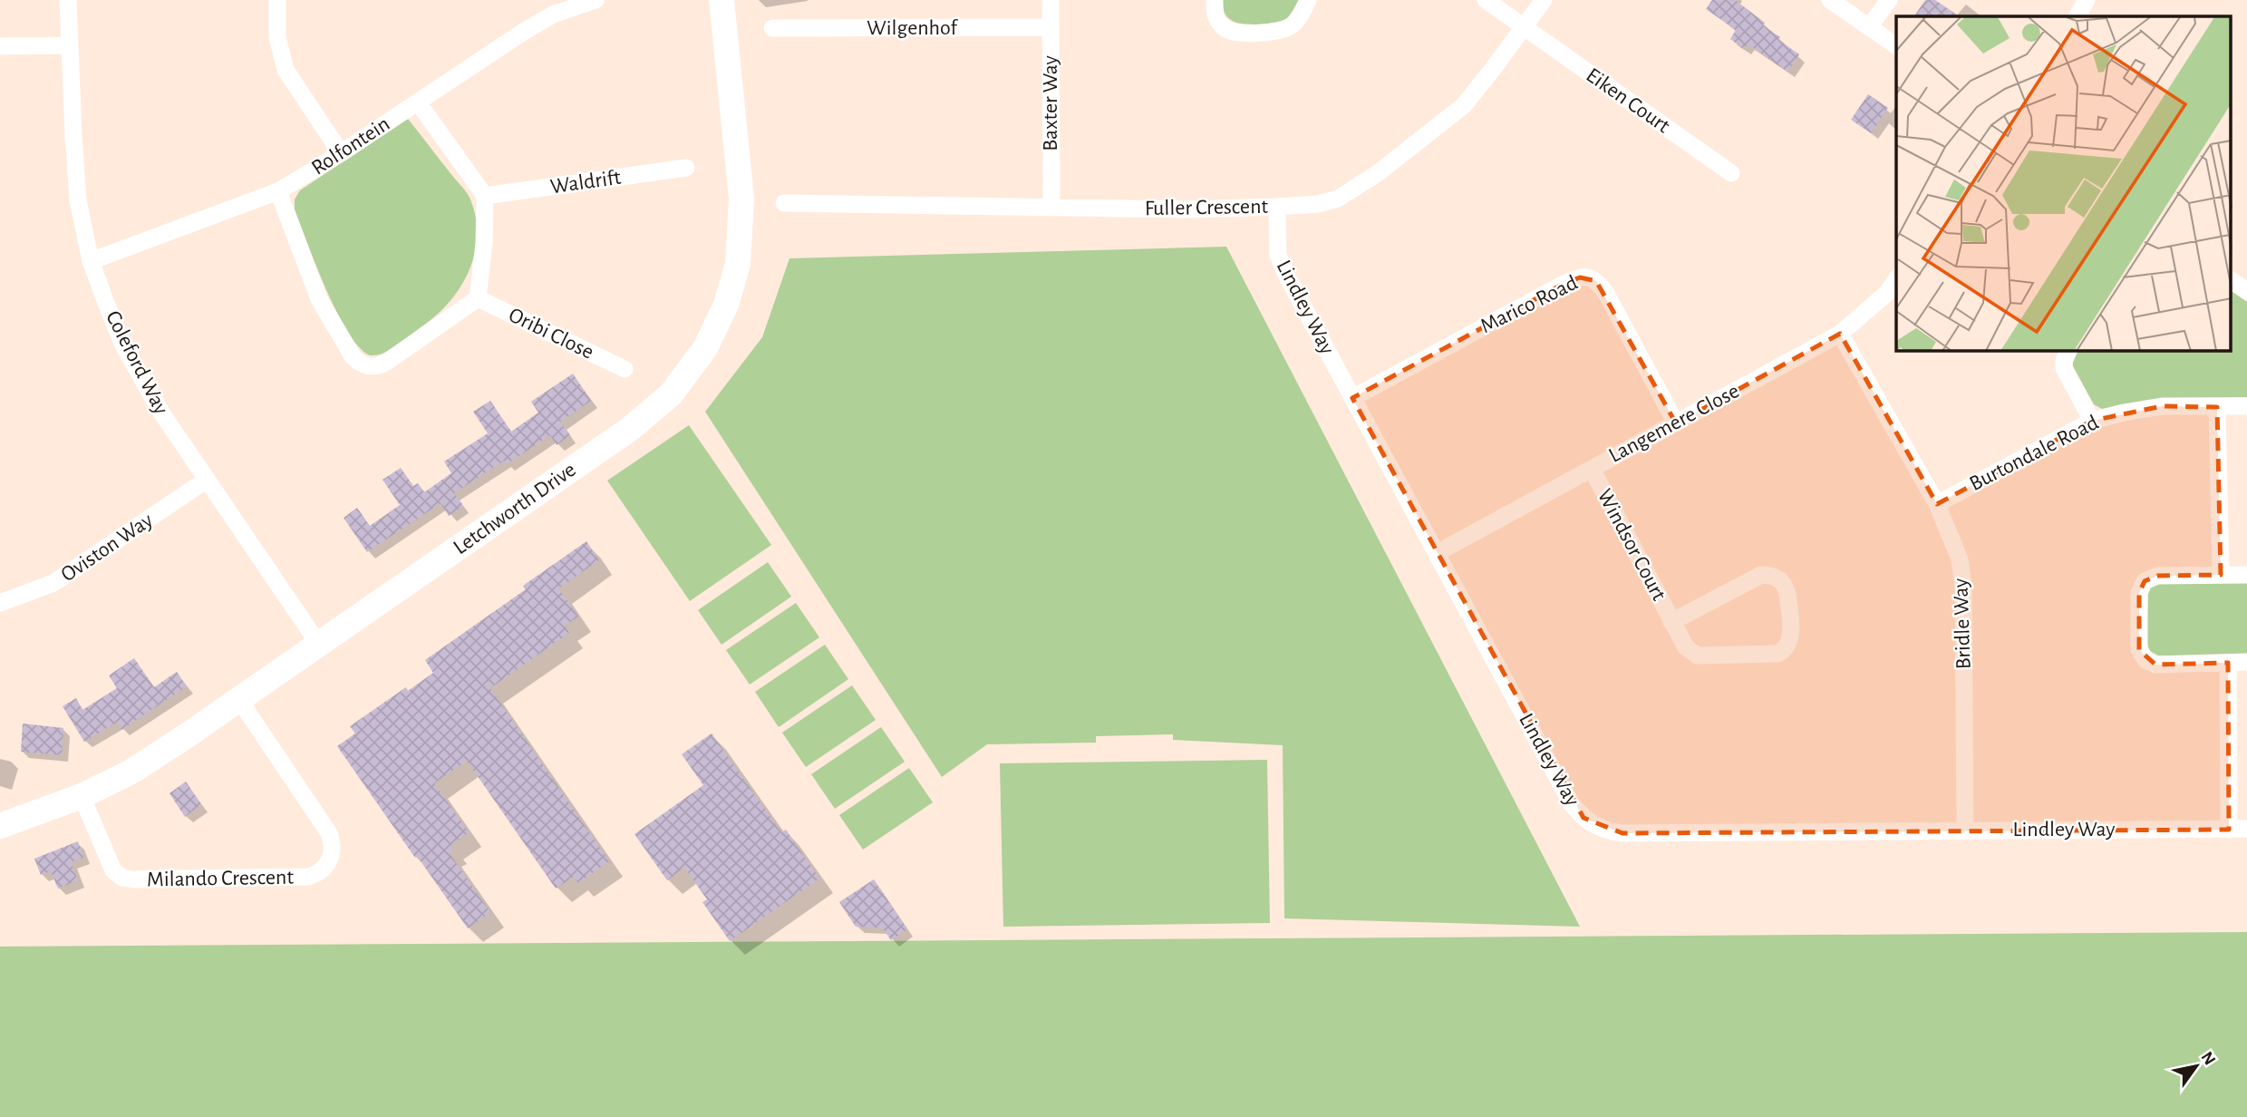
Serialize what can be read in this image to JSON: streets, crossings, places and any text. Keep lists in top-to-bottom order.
{
  "streets": {
    "street": [
      "Wilgenhof",
      "Eiken Court",
      "Baxter Way",
      "Rolfontein",
      "Waldrift",
      "Fuller Crescent",
      "Marico Road",
      "Lindley Way",
      "Oribi Close",
      "Coleford Way",
      "Langemere Close",
      "Burtondale Road",
      "Letchworth Drive",
      "Windsor Court",
      "Oviston Way",
      "Bridle Way",
      "Milando Crescent"
    ]
  },
  "crossings": [
    ["Wilgenhof", "Baxter Way"],
    ["Eiken Court", "Fuller Crescent"],
    ["Baxter Way", "Fuller Crescent"],
    ["Rolfontein", "Coleford Way"],
    ["Fuller Crescent", "Lindley Way"],
    ["Marico Road", "Lindley Way"],
    ["Marico Road", "Langemere Close"],
    ["Lindley Way", "Langemere Close"],
    ["Lindley Way", "Bridle Way"],
    ["Coleford Way", "Letchworth Drive"],
    ["Coleford Way", "Oviston Way"],
    ["Langemere Close", "Windsor Court"],
    ["Langemere Close", "Bridle Way"],
    ["Burtondale Road", "Bridle Way"],
    ["Letchworth Drive", "Milando Crescent"]
  ],
  "north": "top right"
}
